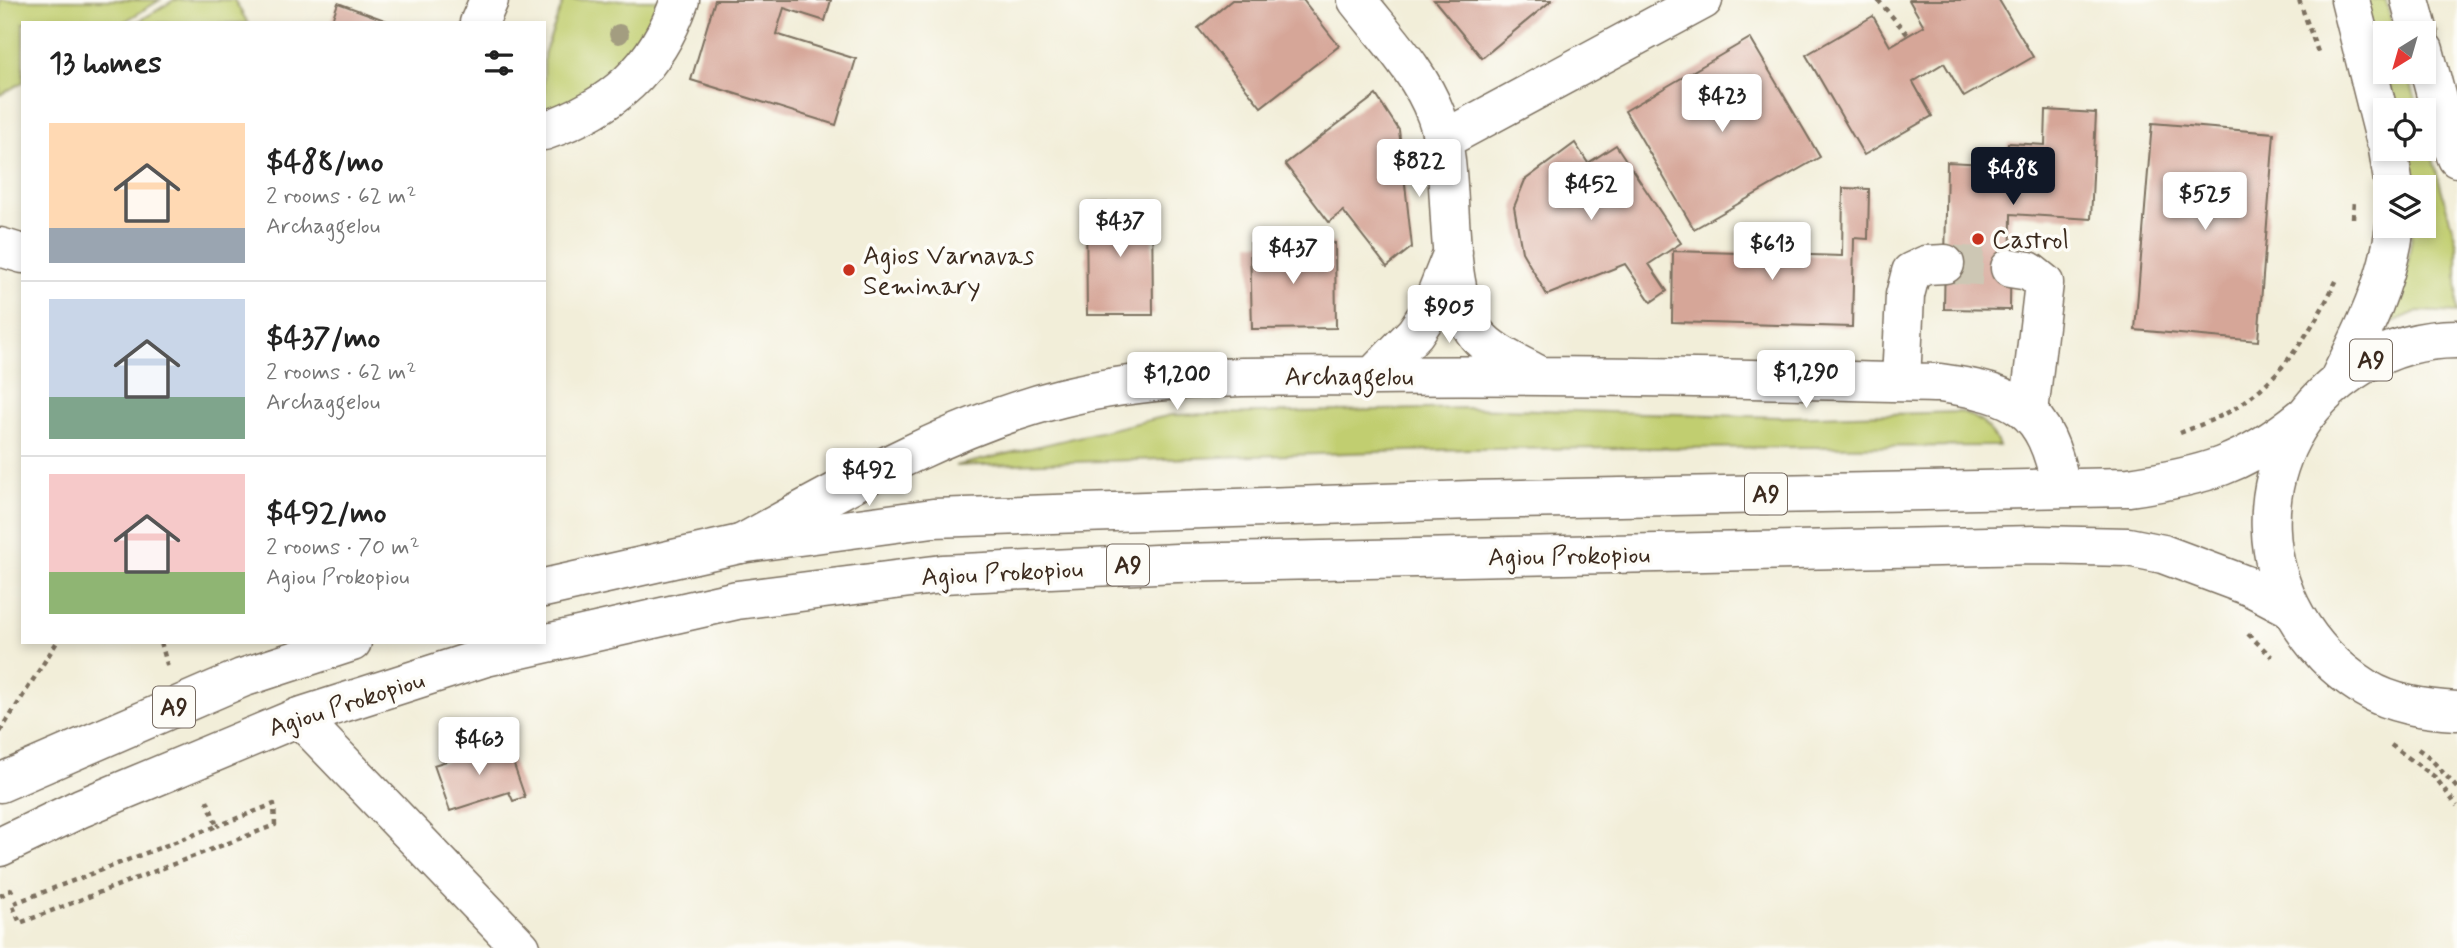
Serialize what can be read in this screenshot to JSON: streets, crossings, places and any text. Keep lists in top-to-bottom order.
{
  "streets": {
    "main road": ["A9", "Archaggelou", "Agiou Prokopiou"]
  },
  "crossings": [
    ["A9", "Archaggelou"],
    ["A9", "Agiou Prokopiou"]
  ],
  "places": ["Castrol", "Agios Varnavas Seminary"],
  "north": "bottom left",
  "page": {
    "heading": "13 homes",
    "price": [
      "$423",
      "$822",
      "$488",
      "$452",
      "$525",
      "$437",
      "$613",
      "$437",
      "$905",
      "$1,290",
      "$1,200",
      "$492",
      "$463"
    ],
    "list": [
      {
        "name": "$488/mo",
        "note": "2 rooms · 62 m² · Archaggelou"
      },
      {
        "name": "$437/mo",
        "note": "2 rooms · 62 m² · Archaggelou"
      },
      {
        "name": "$492/mo",
        "note": "2 rooms · 70 m² · Agiou Prokopiou"
      }
    ]
  }
}
